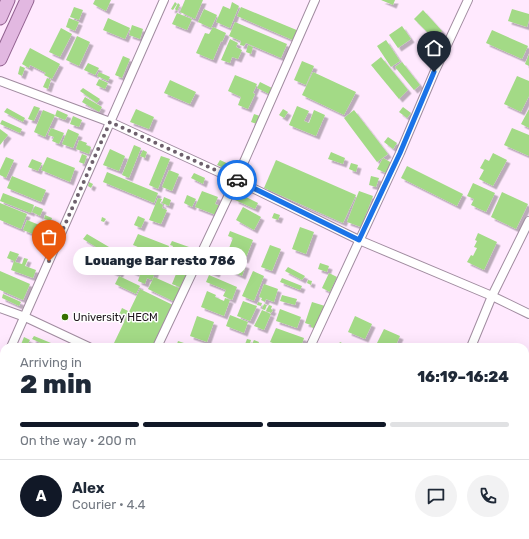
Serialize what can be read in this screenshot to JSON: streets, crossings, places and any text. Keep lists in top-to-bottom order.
{
  "places": ["Louange Bar resto 786", "University HECM"],
  "page": {
    "bubble": "Louange Bar resto 786",
    "heading": ["2 min", "Arriving in", "16:19–16:24"],
    "panel": ["Alex", "Courier · 4.4"],
    "bar": "On the way · 200 m",
    "round": "A"
  }
}
